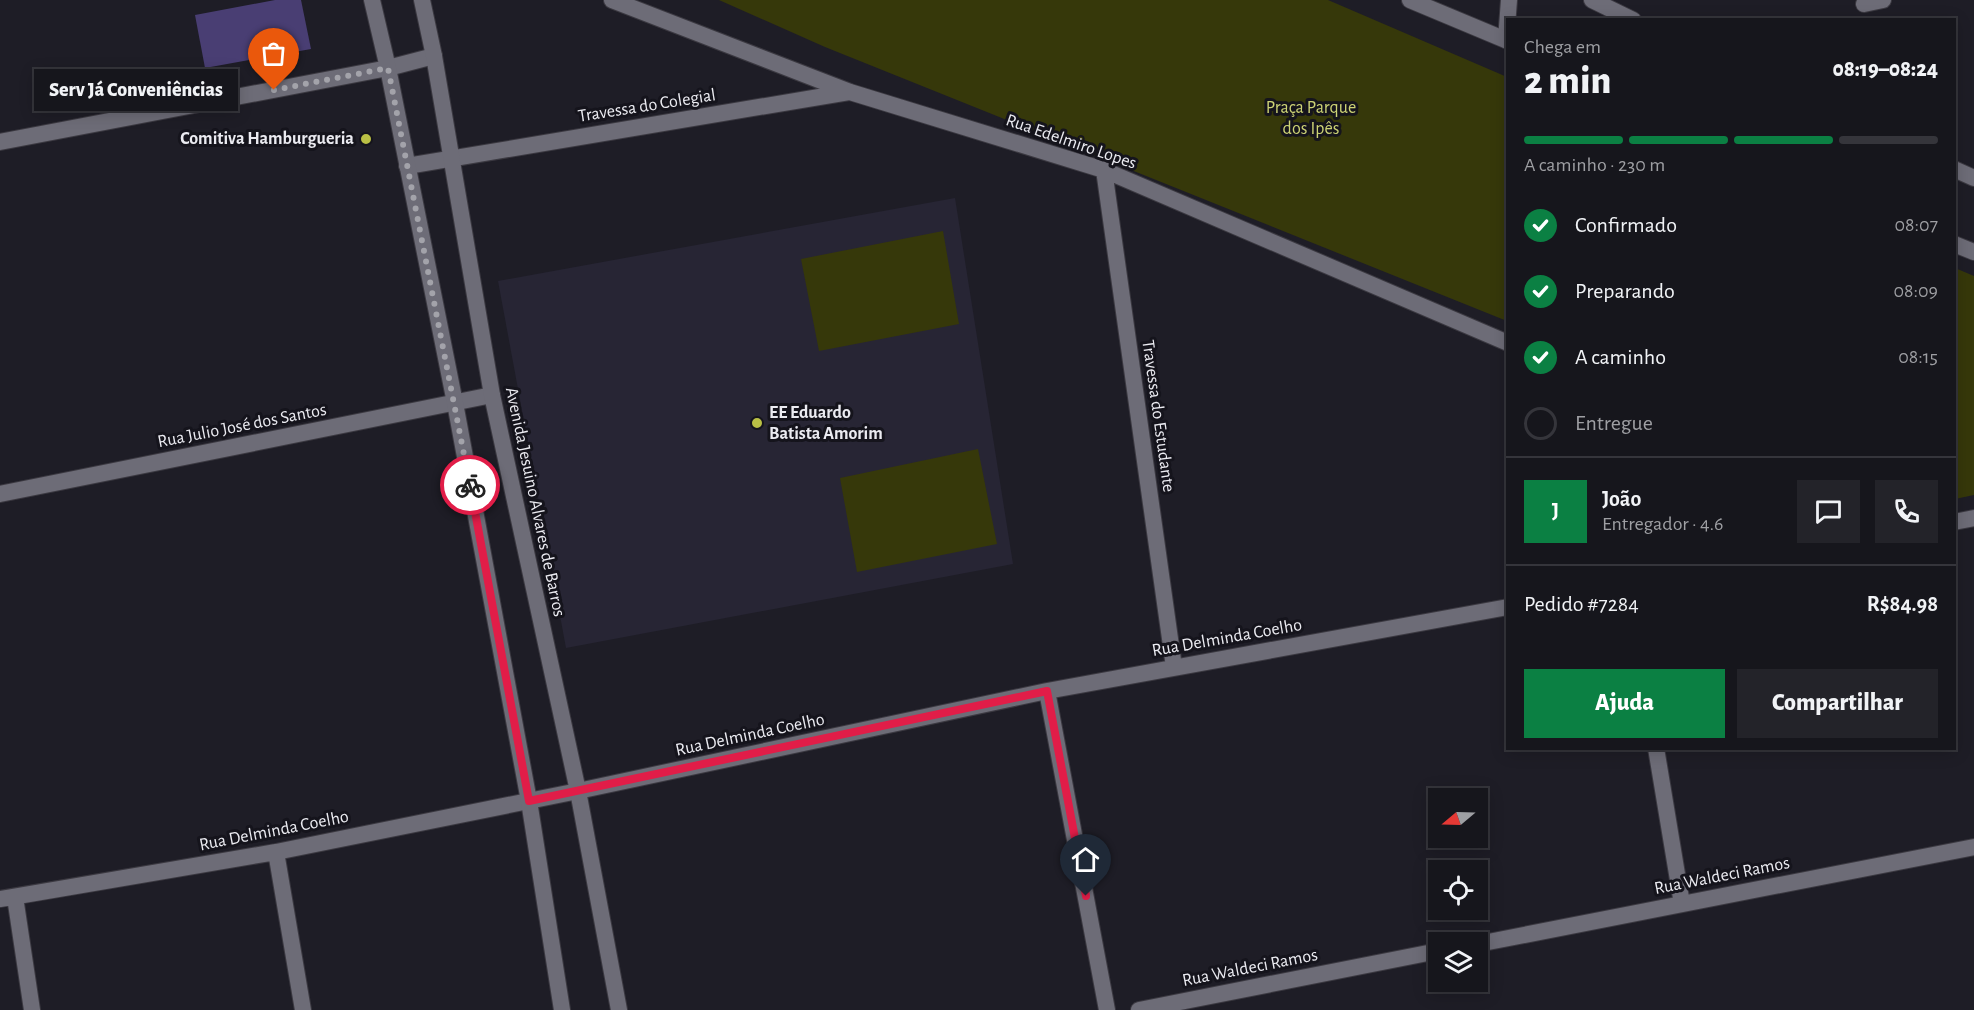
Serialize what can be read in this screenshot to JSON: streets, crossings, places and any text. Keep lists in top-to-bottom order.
{
  "streets": {
    "street": [
      "Travessa do Colegial",
      "Rua Edelmiro Lopes",
      "Travessa do Estudante",
      "Rua Julio José dos Santos",
      "Avenida Jesuino Alvares de Barros",
      "Rua Delminda Coelho",
      "Rua Waldeci Ramos"
    ]
  },
  "crossings": [
    ["Travessa do Colegial", "Rua Edelmiro Lopes"],
    ["Travessa do Colegial", "Avenida Jesuino Alvares de Barros"],
    ["Rua Edelmiro Lopes", "Travessa do Estudante"],
    ["Travessa do Estudante", "Rua Delminda Coelho"],
    ["Rua Julio José dos Santos", "Avenida Jesuino Alvares de Barros"],
    ["Avenida Jesuino Alvares de Barros", "Rua Delminda Coelho"]
  ],
  "parks": ["Praça Parque dos Ipês"],
  "places": ["Serv Já Conveniências", "Comitiva Hamburgueria", "EE Eduardo Batista Amorim"],
  "north": "left",
  "page": {
    "heading": ["2 min", "Chega em", "08:19–08:24"],
    "panel": [
      "João",
      "Entregador · 4.6",
      "Pedido #7284",
      "R$84.98"
    ],
    "bubble": "Serv Já Conveniências",
    "bar": "A caminho · 230 m",
    "list": [
      ["Confirmado", "08:07"],
      ["Preparando", "08:09"],
      ["A caminho", "08:15"],
      "Entregue"
    ],
    "round": "J",
    "buttons": ["Ajuda", "Compartilhar"]
  }
}
